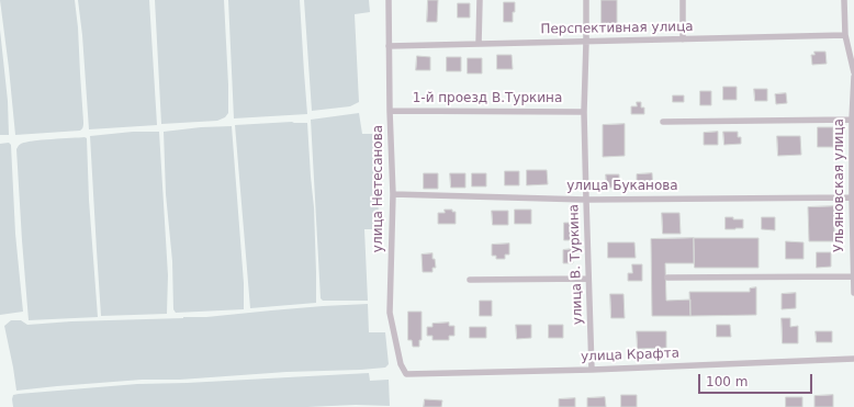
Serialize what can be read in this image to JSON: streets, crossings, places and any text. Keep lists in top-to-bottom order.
{
  "streets": {
    "street": [
      "Перспективная улица",
      "1-й проезд В.Туркина",
      "Ульяновская улица",
      "улица Буканова",
      "улица Нетесанова",
      "улица В. Туркина",
      "улица Крафта"
    ]
  },
  "crossings": [
    ["Перспективная улица", "улица Нетесанова"],
    ["Перспективная улица", "улица В. Туркина"],
    ["1-й проезд В.Туркина", "улица Нетесанова"],
    ["1-й проезд В.Туркина", "улица В. Туркина"],
    ["Ульяновская улица", "улица Буканова"],
    ["улица Буканова", "улица Нетесанова"],
    ["улица Буканова", "улица В. Туркина"],
    ["улица Нетесанова", "улица Крафта"],
    ["улица В. Туркина", "улица Крафта"]
  ],
  "scale_bar": "100 m"
}
